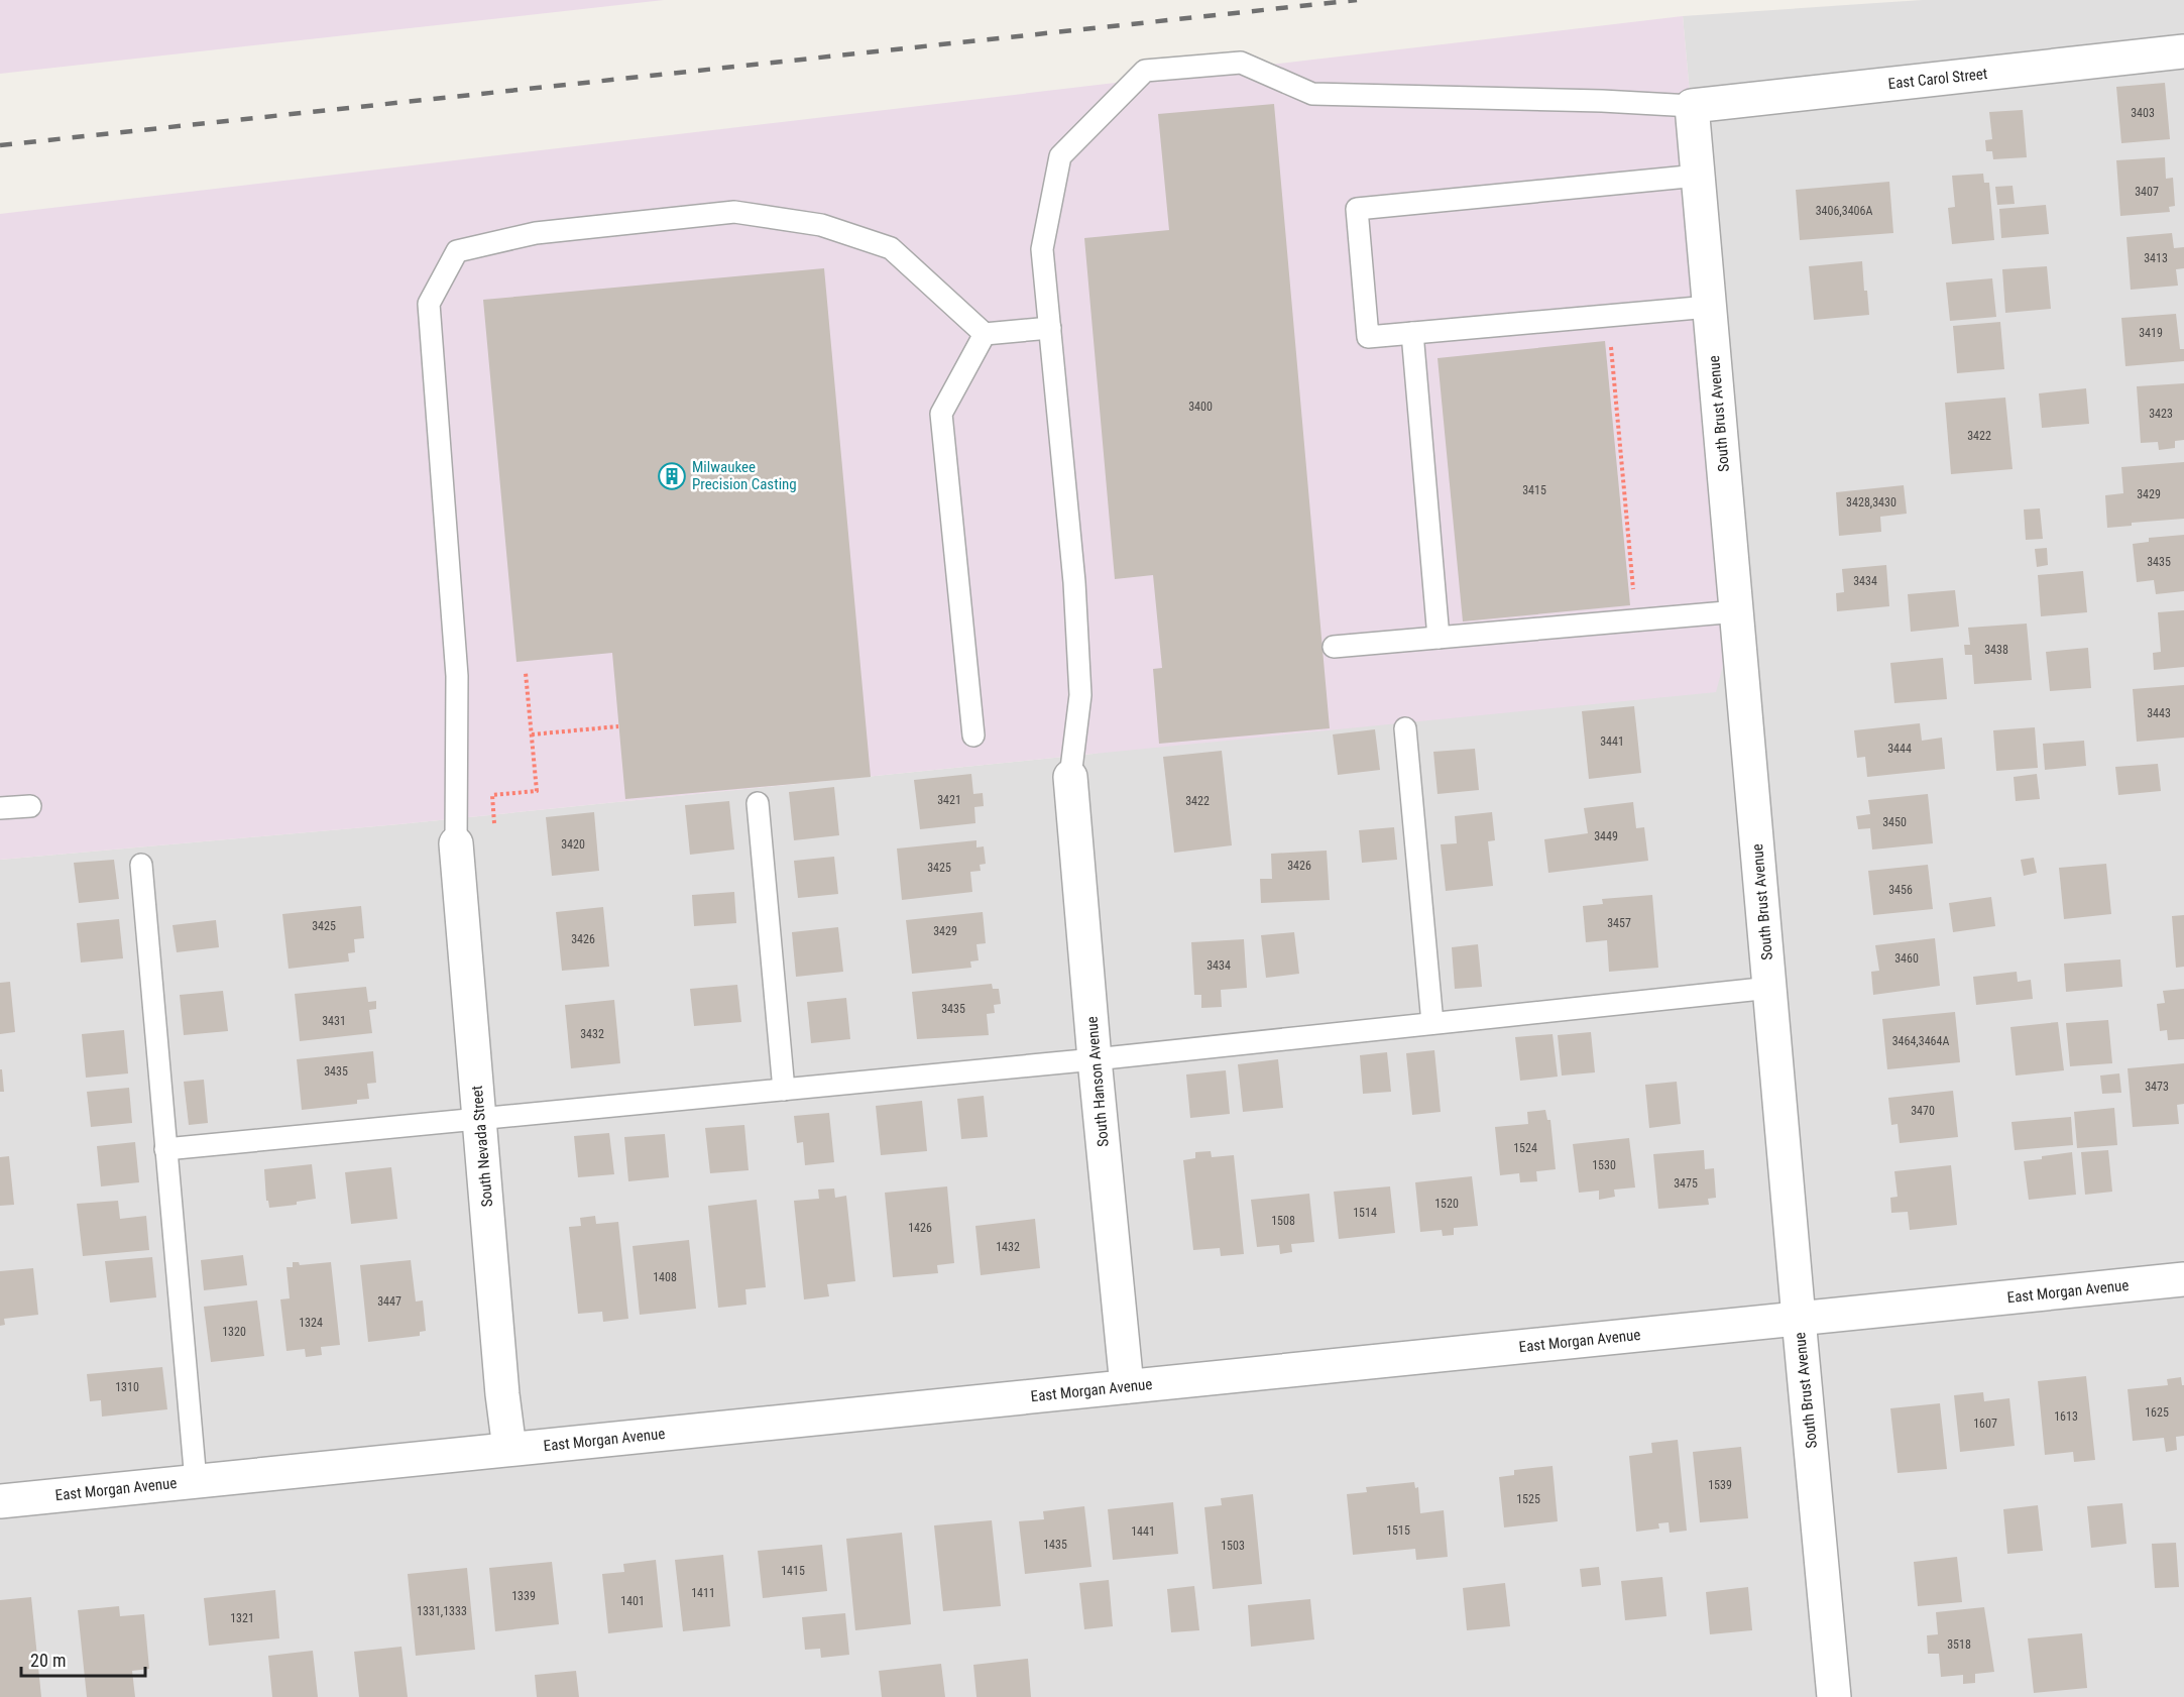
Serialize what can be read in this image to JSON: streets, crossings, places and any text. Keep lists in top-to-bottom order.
{
  "streets": {
    "street": [
      "East Carol Street",
      "South Brust Avenue",
      "South Hanson Avenue",
      "South Nevada Street",
      "East Morgan Avenue"
    ]
  },
  "crossings": [
    ["East Carol Street", "South Brust Avenue"],
    ["South Brust Avenue", "East Morgan Avenue"],
    ["South Hanson Avenue", "East Morgan Avenue"],
    ["South Nevada Street", "East Morgan Avenue"]
  ],
  "places": {
    "building": ["Milwaukee Precision Casting"]
  },
  "house_numbers": [
    "3403",
    "3407",
    "3406,3406A",
    "3413",
    "3419",
    "3400",
    "3423",
    "3422",
    "3415",
    "3429",
    "3428,3430",
    "3435",
    "3434",
    "3438",
    "3443",
    "3441",
    "3444",
    "3421",
    "3422",
    "3450",
    "3449",
    "3420",
    "3426",
    "3425",
    "3456",
    "3457",
    "3425",
    "3429",
    "3426",
    "3460",
    "3434",
    "3435",
    "3431",
    "3432",
    "3464,3464A",
    "3435",
    "3473",
    "3470",
    "1524",
    "1530",
    "3475",
    "1520",
    "1514",
    "1508",
    "1426",
    "1432",
    "1408",
    "3447",
    "1324",
    "1320",
    "1310",
    "1625",
    "1613",
    "1607",
    "1539",
    "1525",
    "1515",
    "1441",
    "1435",
    "1503",
    "1415",
    "1411",
    "1339",
    "1401",
    "1331,1333",
    "1321",
    "3518"
  ],
  "scale_bar": "20 m"
}
